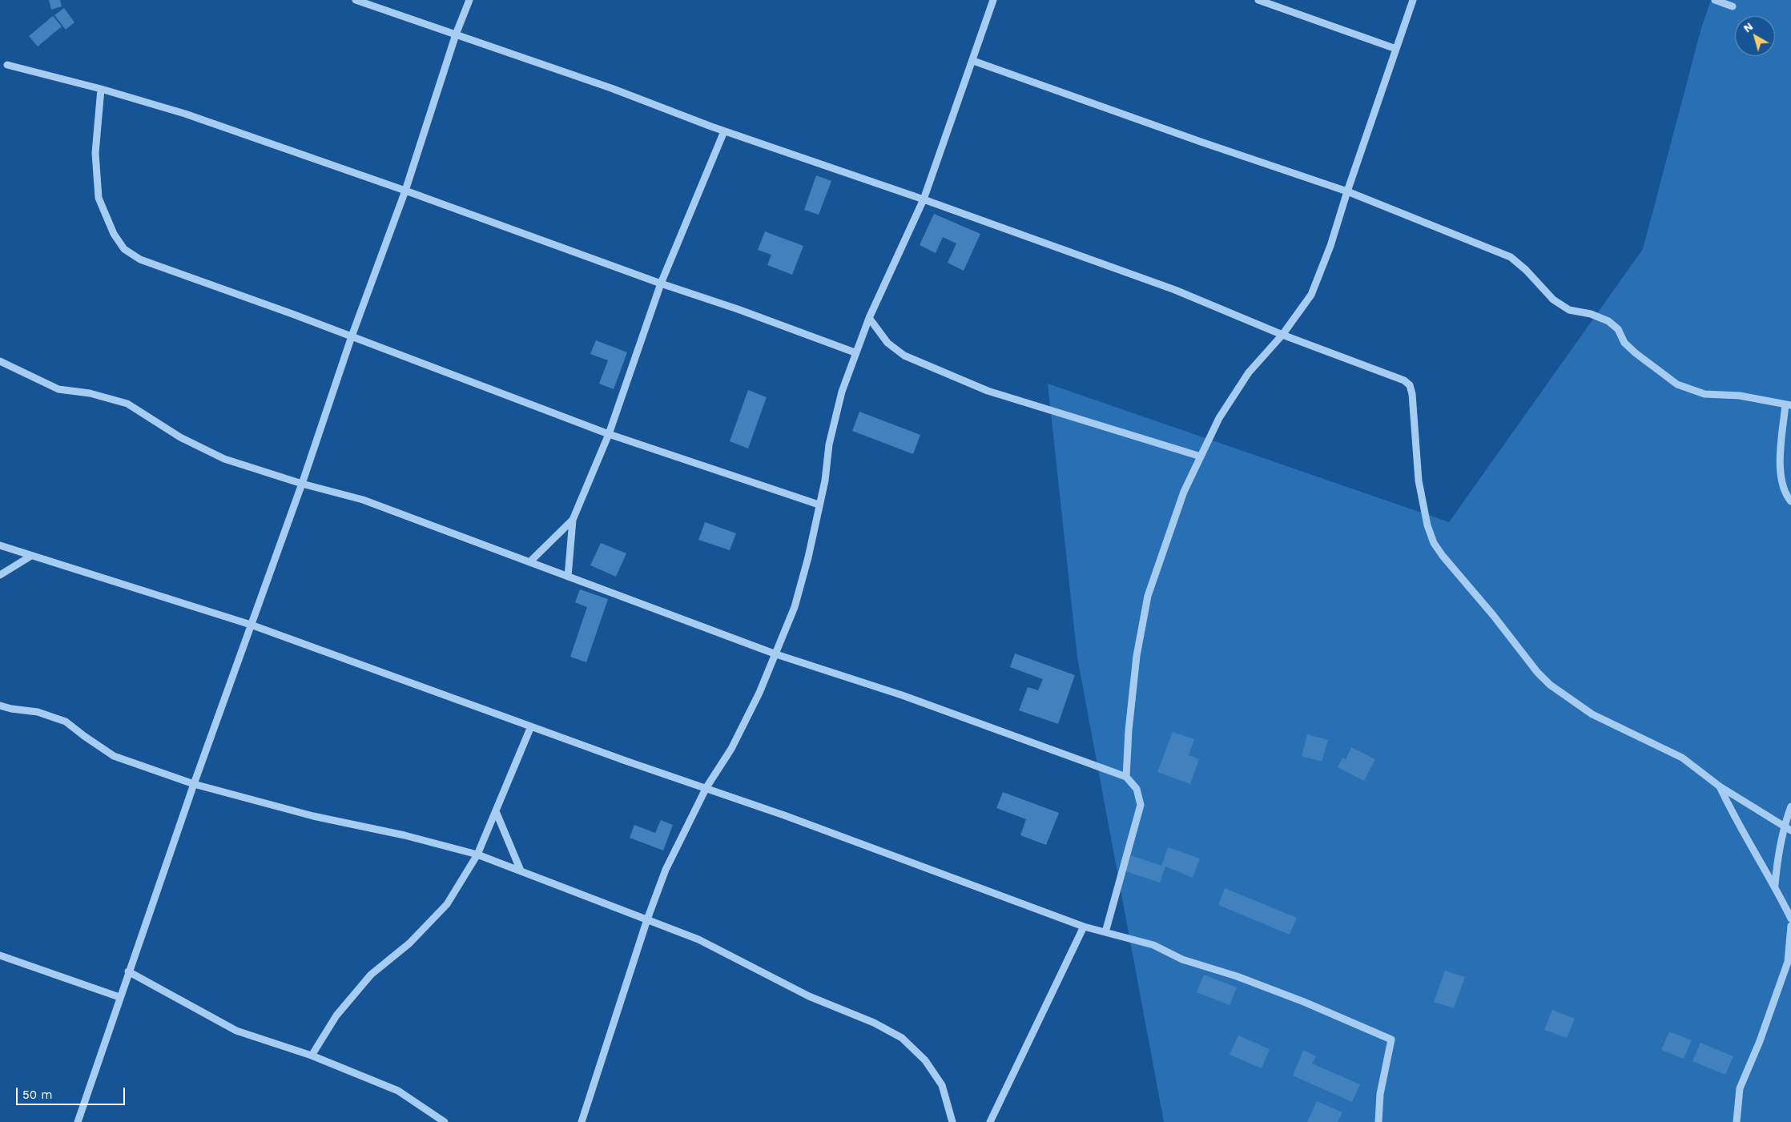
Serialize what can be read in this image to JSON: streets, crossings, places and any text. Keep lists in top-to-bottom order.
{
  "scale_bar": "50 m",
  "north": "top left"
}
